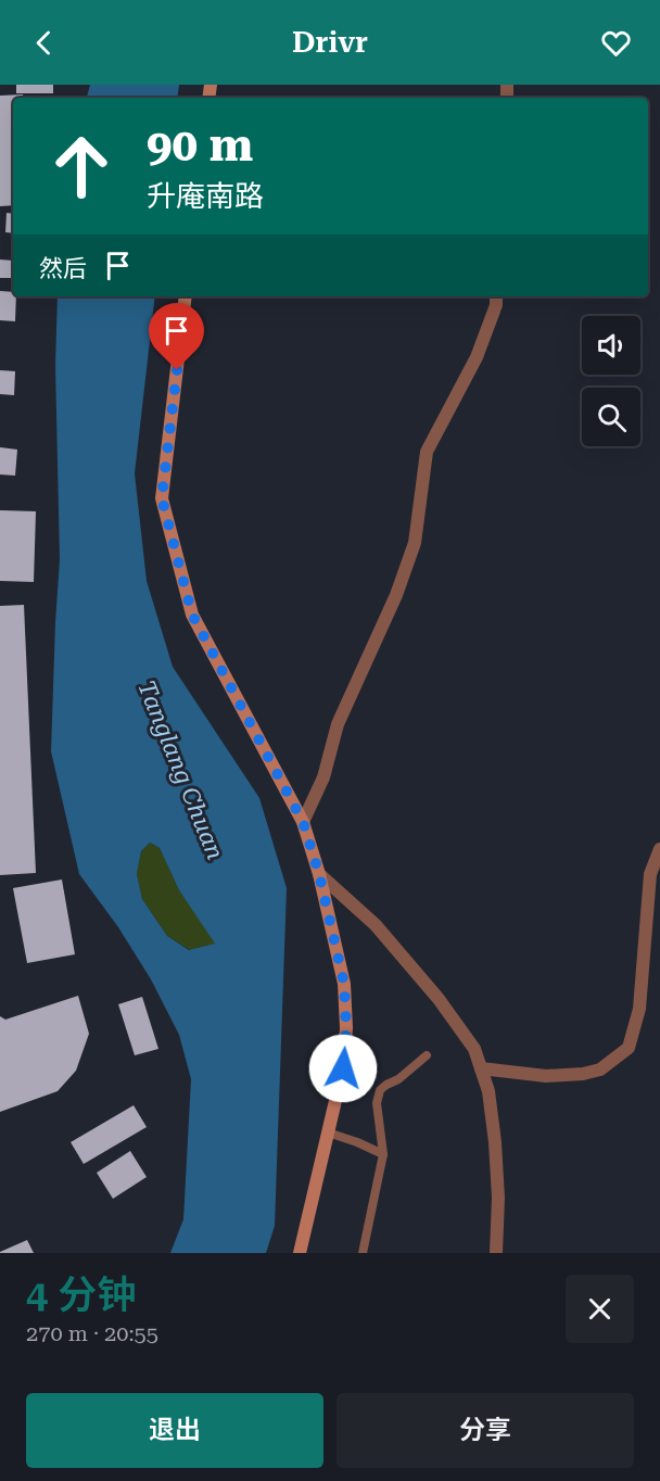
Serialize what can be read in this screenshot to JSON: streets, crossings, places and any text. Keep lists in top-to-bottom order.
{
  "water": ["Tanglang Chuan"],
  "page": {
    "header": "Drivr",
    "turn": ["90 m", "升庵南路"],
    "then": "然后",
    "heading": ["4 分钟", "270 m · 20:55"],
    "buttons": ["退出", "分享"]
  }
}
